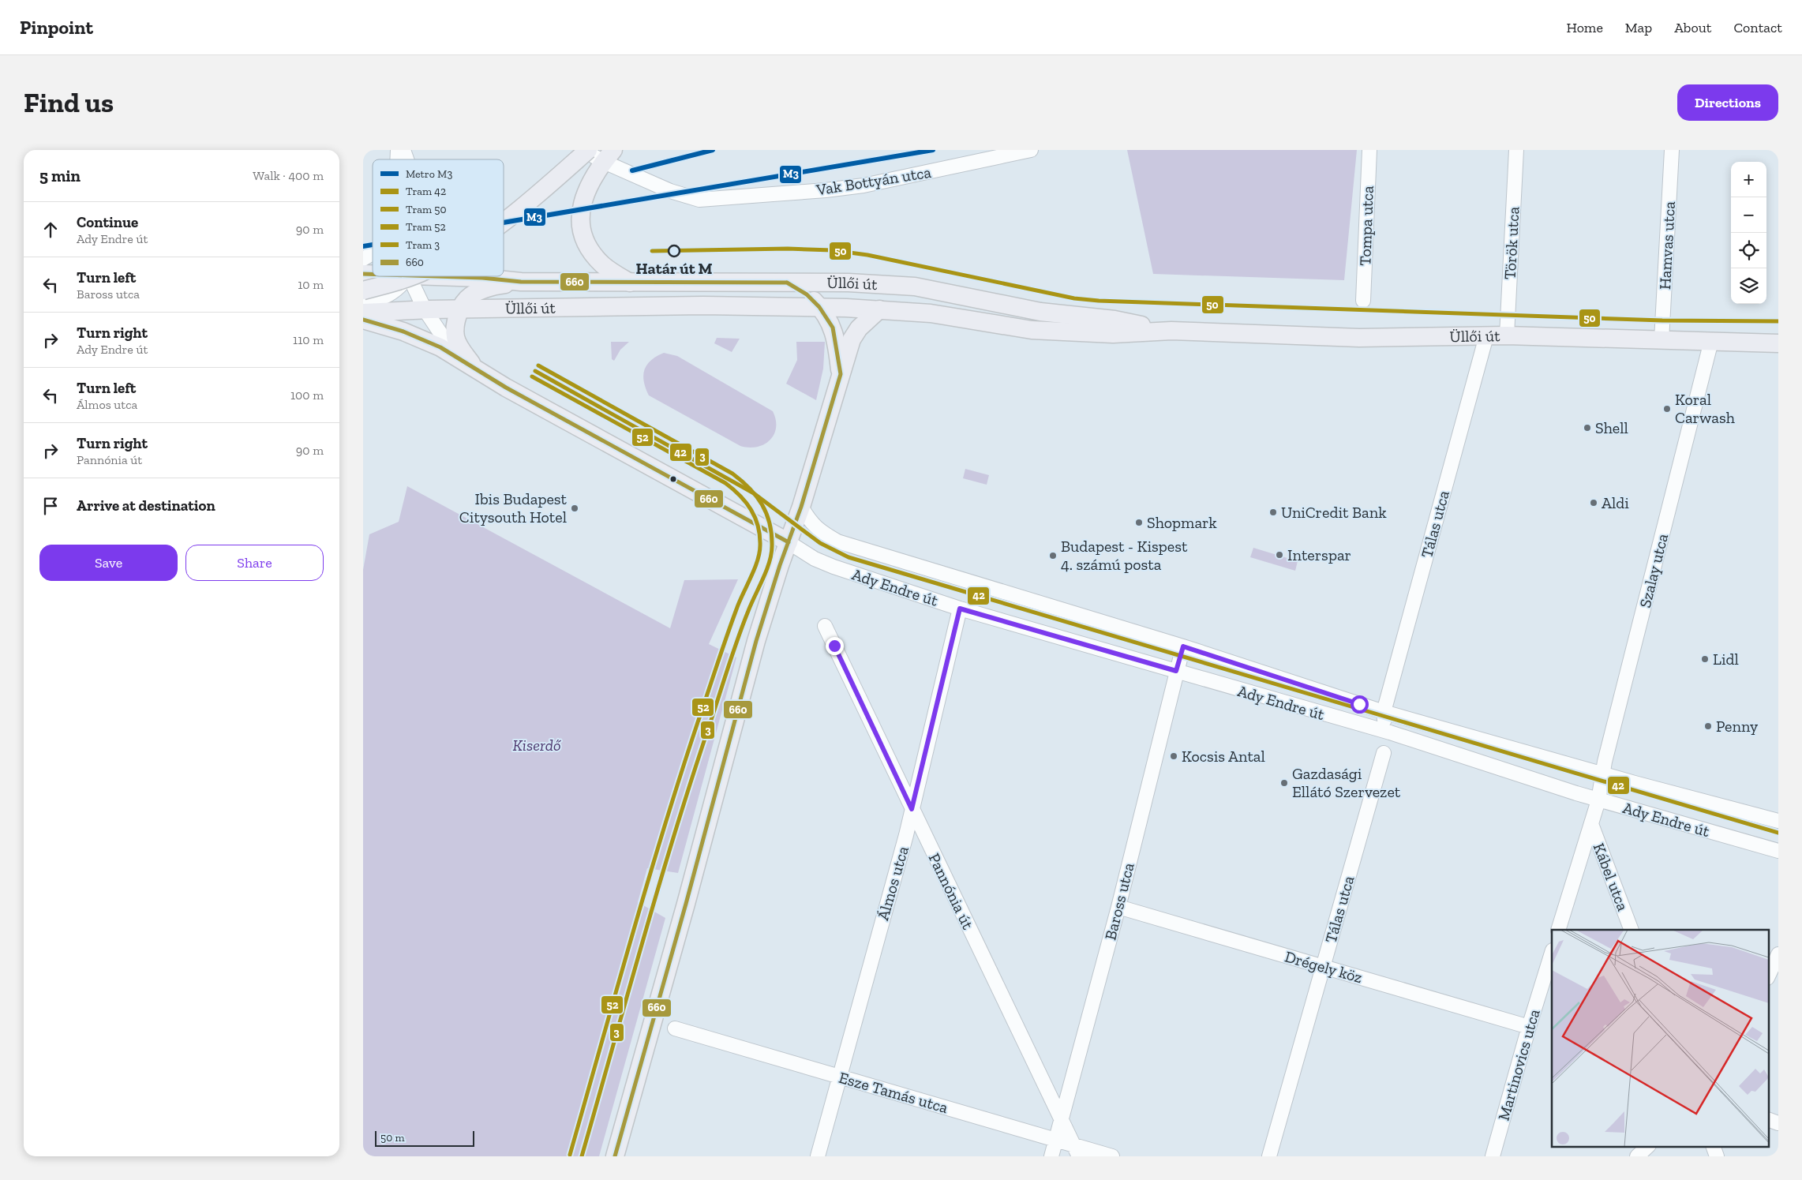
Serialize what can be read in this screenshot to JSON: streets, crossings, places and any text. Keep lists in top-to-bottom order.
{
  "streets": {
    "main road": ["Üllői út"],
    "street": [
      "Vak Bottyán utca",
      "Tompa utca",
      "Török utca",
      "Hamvas utca",
      "Tálas utca",
      "Szalay utca",
      "Ady Endre út",
      "Kábel utca",
      "Álmos utca",
      "Pannónia út",
      "Baross utca",
      "Drégely köz",
      "Martinovics utca",
      "Esze Tamás utca"
    ]
  },
  "crossings": [
    ["Török utca", "Üllői út"],
    ["Hamvas utca", "Üllői út"],
    ["Üllői út", "Tálas utca"],
    ["Üllői út", "Szalay utca"],
    ["Tálas utca", "Ady Endre út"],
    ["Tálas utca", "Drégely köz"],
    ["Szalay utca", "Ady Endre út"],
    ["Ady Endre út", "Álmos utca"],
    ["Ady Endre út", "Baross utca"],
    ["Álmos utca", "Pannónia út"],
    ["Álmos utca", "Esze Tamás utca"],
    ["Pannónia út", "Baross utca"],
    ["Pannónia út", "Esze Tamás utca"],
    ["Baross utca", "Drégely köz"],
    ["Baross utca", "Esze Tamás utca"],
    ["Drégely köz", "Martinovics utca"]
  ],
  "parks": ["Kiserdő"],
  "places": [
    "Határ út M",
    "Koral Carwash",
    "Shell",
    "Aldi",
    "Ibis Budapest Citysouth Hotel",
    "UniCredit Bank",
    "Shopmark",
    "Interspar",
    "Budapest - Kispest 4. számú posta",
    "Lidl",
    "Penny",
    "Kocsis Antal",
    "Gazdasági Ellátó Szervezet"
  ],
  "lines": [
    "metro line M3",
    "tram line 50",
    "transit line 660",
    "tram line 3",
    "tram line 42",
    "tram line 52"
  ],
  "legend": [
    "Metro M3",
    "Tram 42",
    "Tram 50",
    "Tram 52",
    "Tram 3",
    "660"
  ],
  "scale_bar": "50 m",
  "page": {
    "header": "Pinpoint",
    "nav": [
      "Home",
      "Map",
      "About",
      "Contact"
    ],
    "buttons": [
      "Directions",
      ["Save", "Share"]
    ],
    "title": "Find us",
    "heading": ["5 min", "Walk · 400 m"],
    "map_buttons": ["+", "−"],
    "list": [
      ["Continue", "Ady Endre út", "90 m"],
      ["Turn left", "Baross utca", "10 m"],
      ["Turn right", "Ady Endre út", "110 m"],
      ["Turn left", "Álmos utca", "100 m"],
      ["Turn right", "Pannónia út", "90 m"],
      "Arrive at destination"
    ],
    "scale": "50 m"
  }
}
